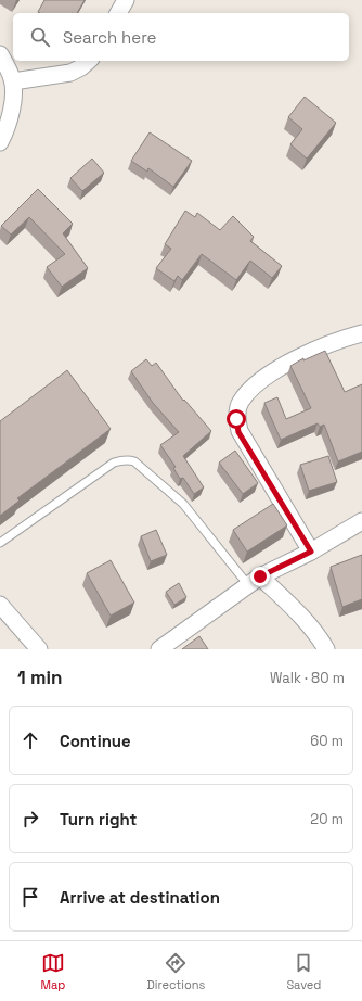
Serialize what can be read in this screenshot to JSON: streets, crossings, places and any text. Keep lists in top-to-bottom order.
{
  "page": {
    "search": "Search here",
    "heading": ["1 min", "Walk · 80 m"],
    "list": [
      ["Continue", "60 m"],
      ["Turn right", "20 m"],
      "Arrive at destination"
    ],
    "nav": ["Map", "Directions", "Saved"]
  }
}
